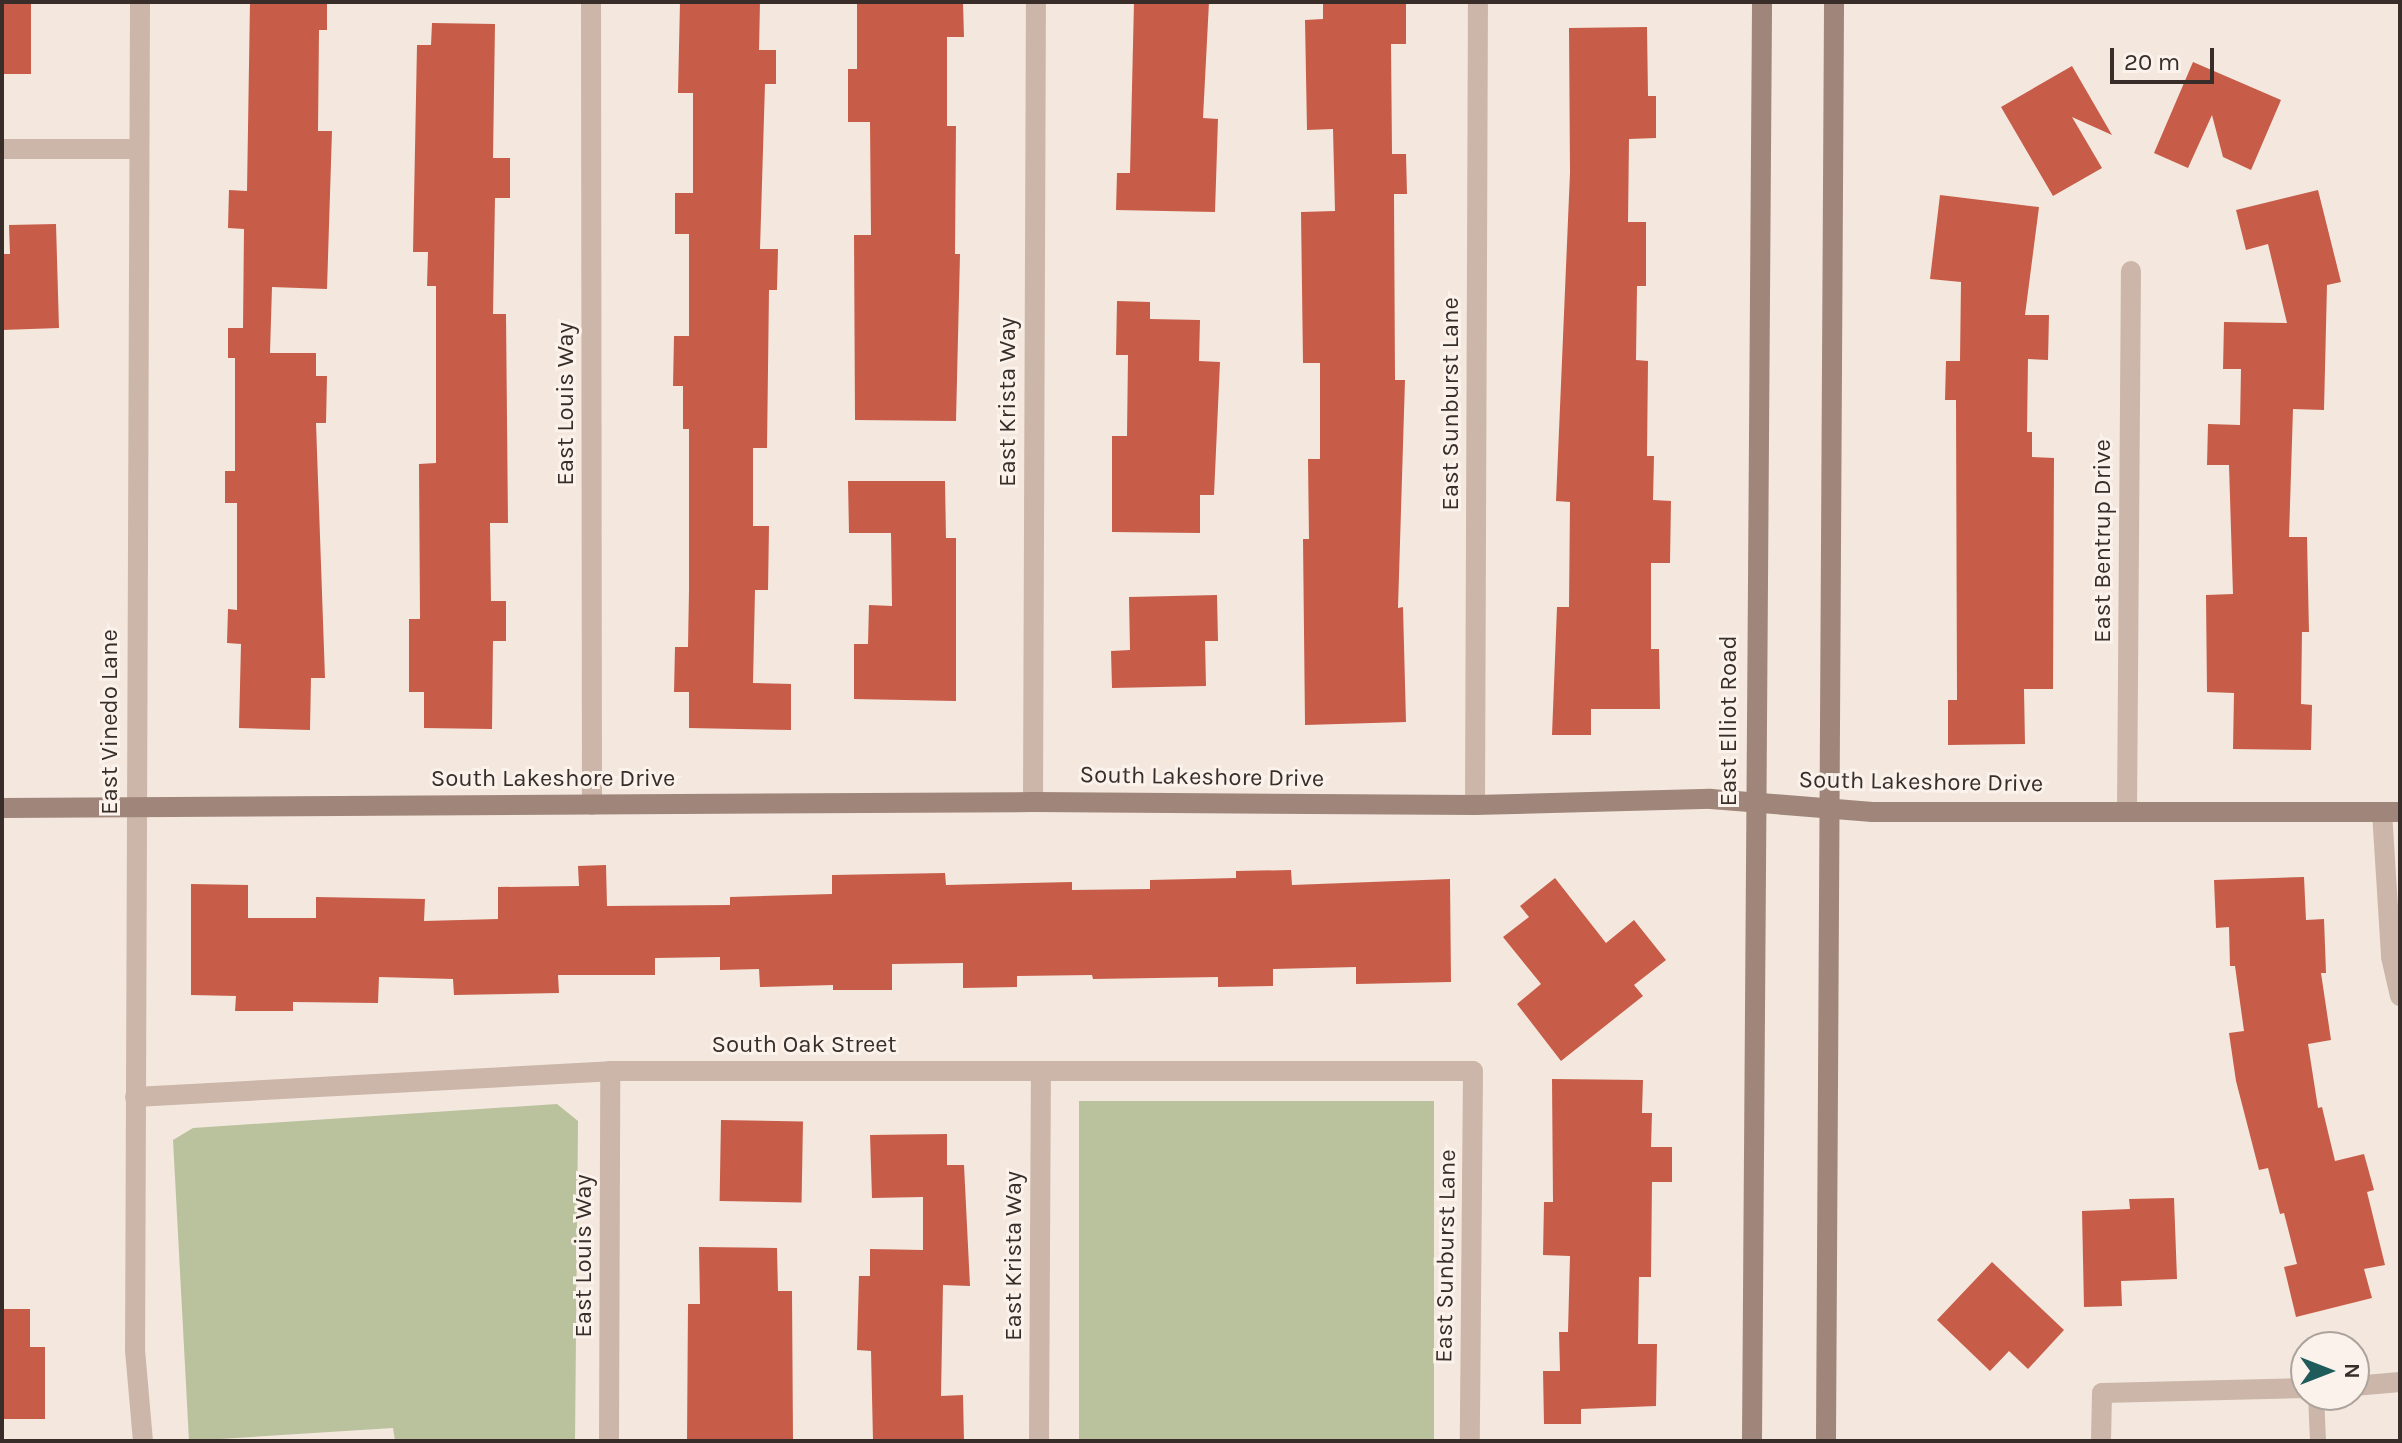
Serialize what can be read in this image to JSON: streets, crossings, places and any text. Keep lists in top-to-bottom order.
{
  "streets": {
    "main road": ["East Elliot Road", "South Lakeshore Drive"],
    "street": [
      "East Krista Way",
      "East Louis Way",
      "East Sunburst Lane",
      "East Bentrup Drive",
      "East Vinedo Lane",
      "South Oak Street"
    ]
  },
  "crossings": [
    ["East Krista Way", "South Lakeshore Drive"],
    ["East Krista Way", "South Oak Street"],
    ["East Louis Way", "South Lakeshore Drive"],
    ["East Louis Way", "South Oak Street"],
    ["East Sunburst Lane", "South Lakeshore Drive"],
    ["East Sunburst Lane", "South Oak Street"],
    ["East Bentrup Drive", "South Lakeshore Drive"],
    ["East Elliot Road", "South Lakeshore Drive"],
    ["East Vinedo Lane", "South Lakeshore Drive"],
    ["East Vinedo Lane", "South Oak Street"]
  ],
  "scale_bar": "20 m",
  "north": "right"
}
